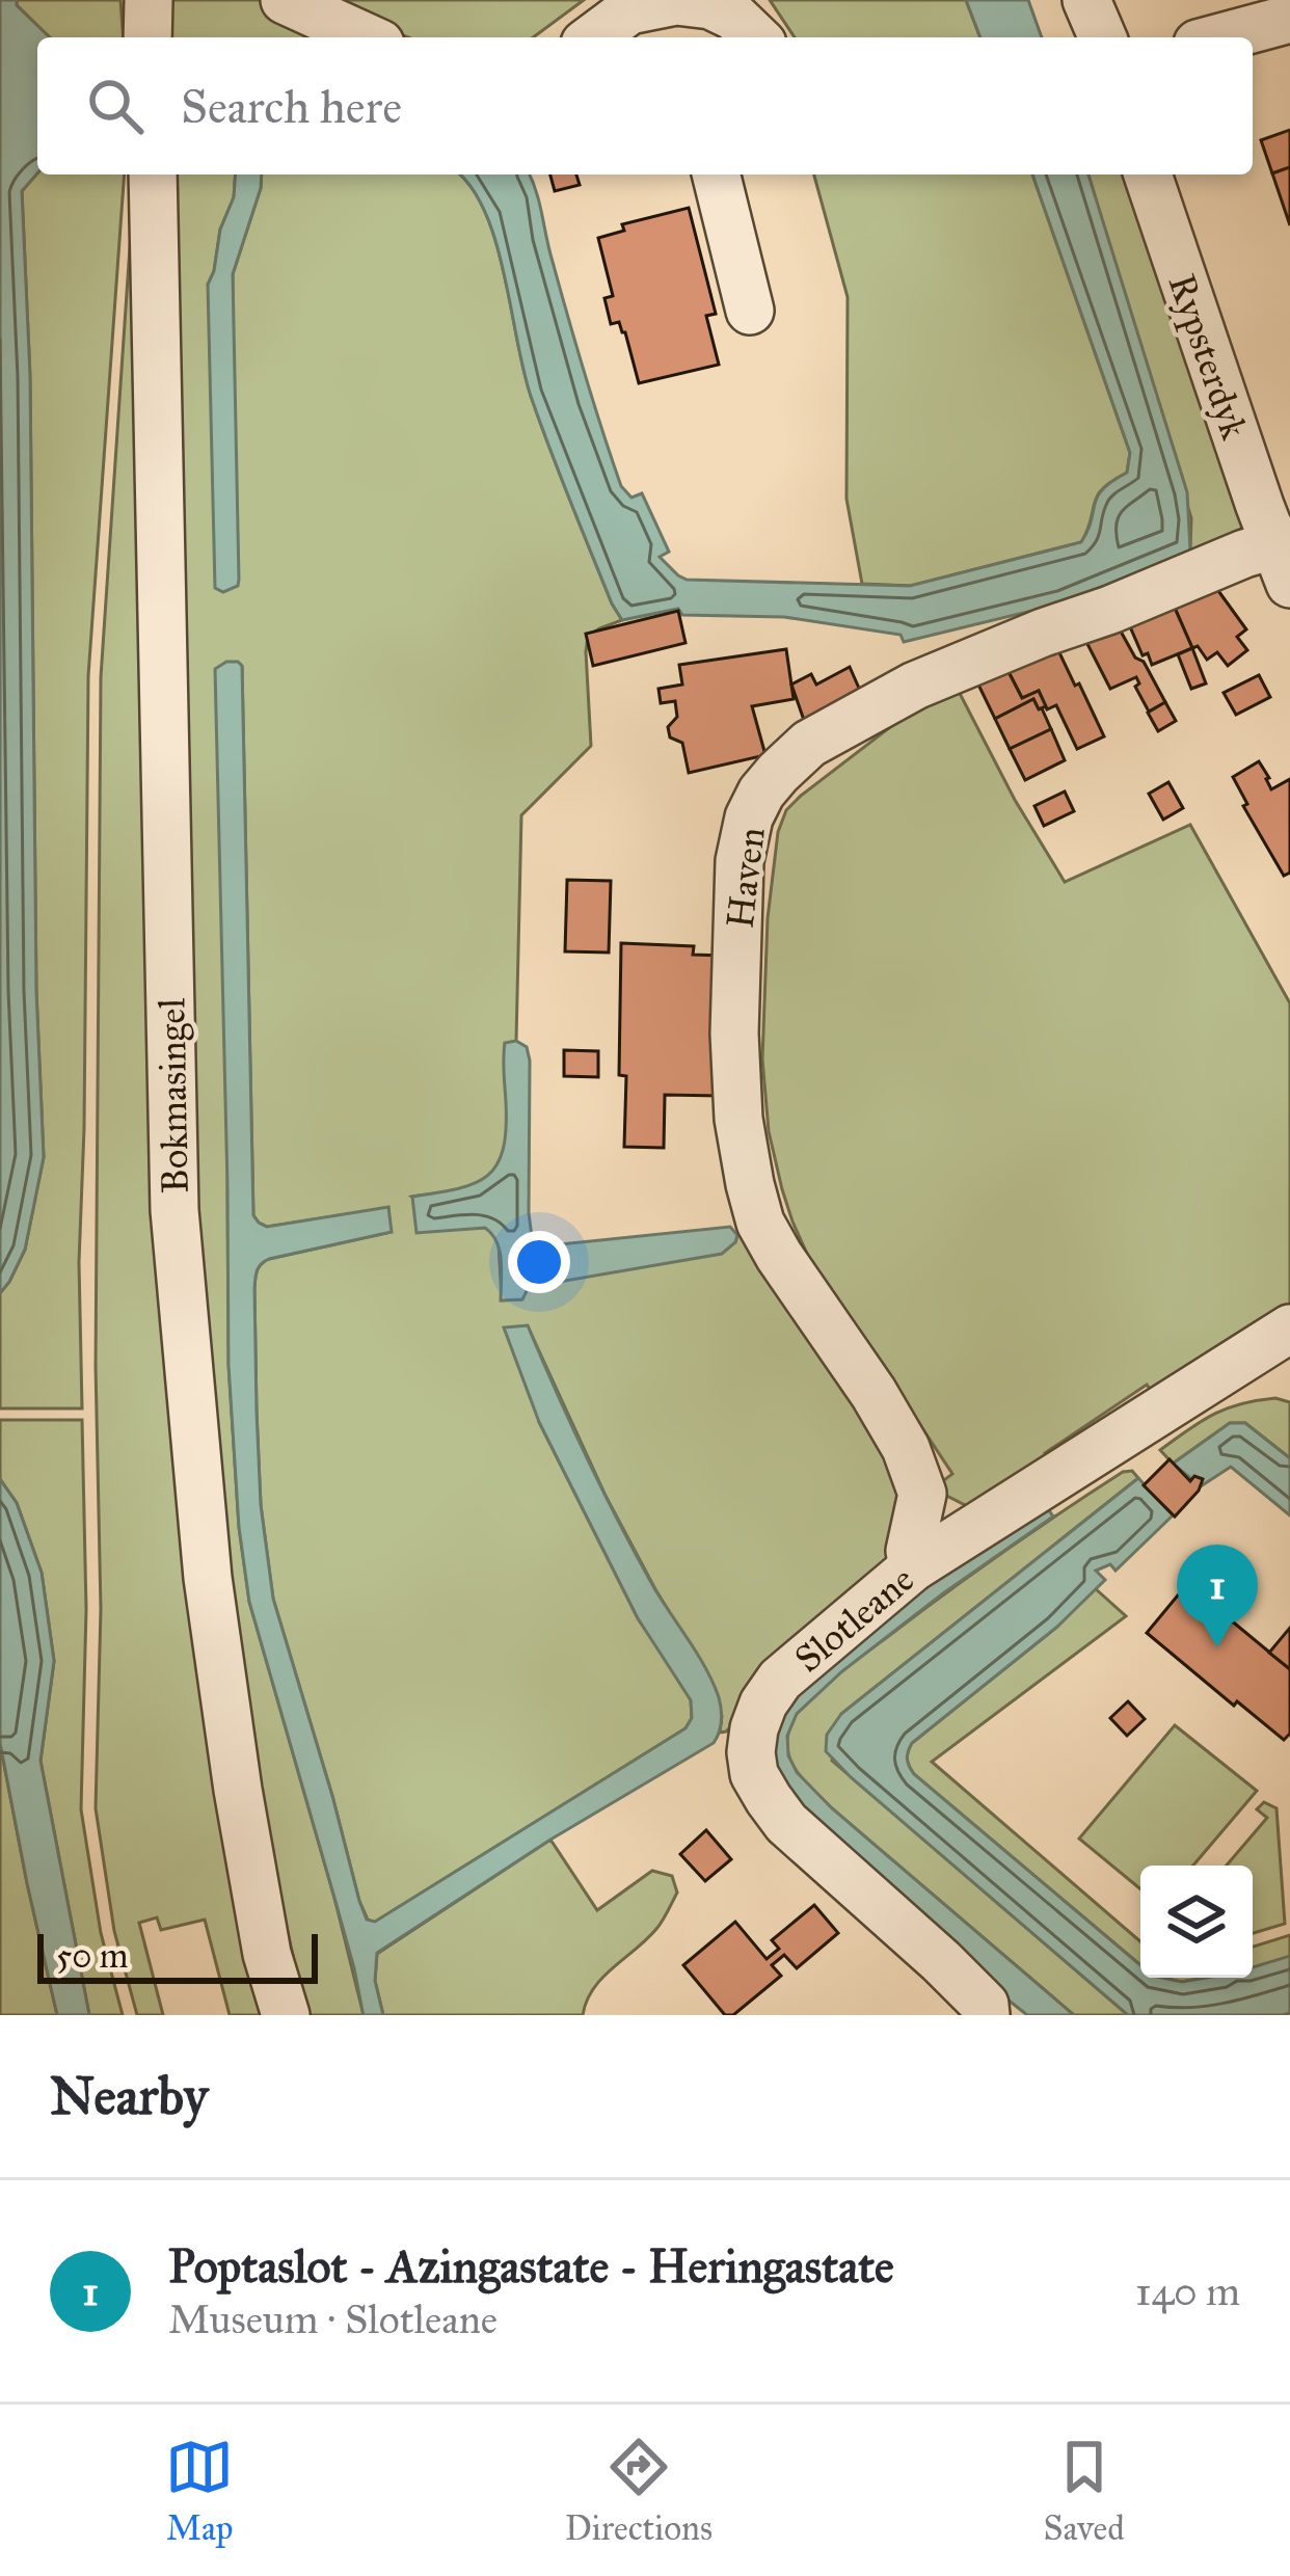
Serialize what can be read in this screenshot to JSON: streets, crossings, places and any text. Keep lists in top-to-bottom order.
{
  "streets": {
    "street": [
      "Rypsterdyk",
      "Haven",
      "Bokmasingel",
      "Slotleane"
    ]
  },
  "crossings": [
    ["Rypsterdyk", "Haven"]
  ],
  "scale_bar": "50 m",
  "page": {
    "search": "Search here",
    "pins": "1",
    "scale": "50 m",
    "heading": "Nearby",
    "list": [
      {
        "mark": "1",
        "name": "Poptaslot - Azingastate - Heringastate",
        "note": "Museum · Slotleane",
        "value": "140 m"
      }
    ],
    "nav": ["Map", "Directions", "Saved"]
  }
}
